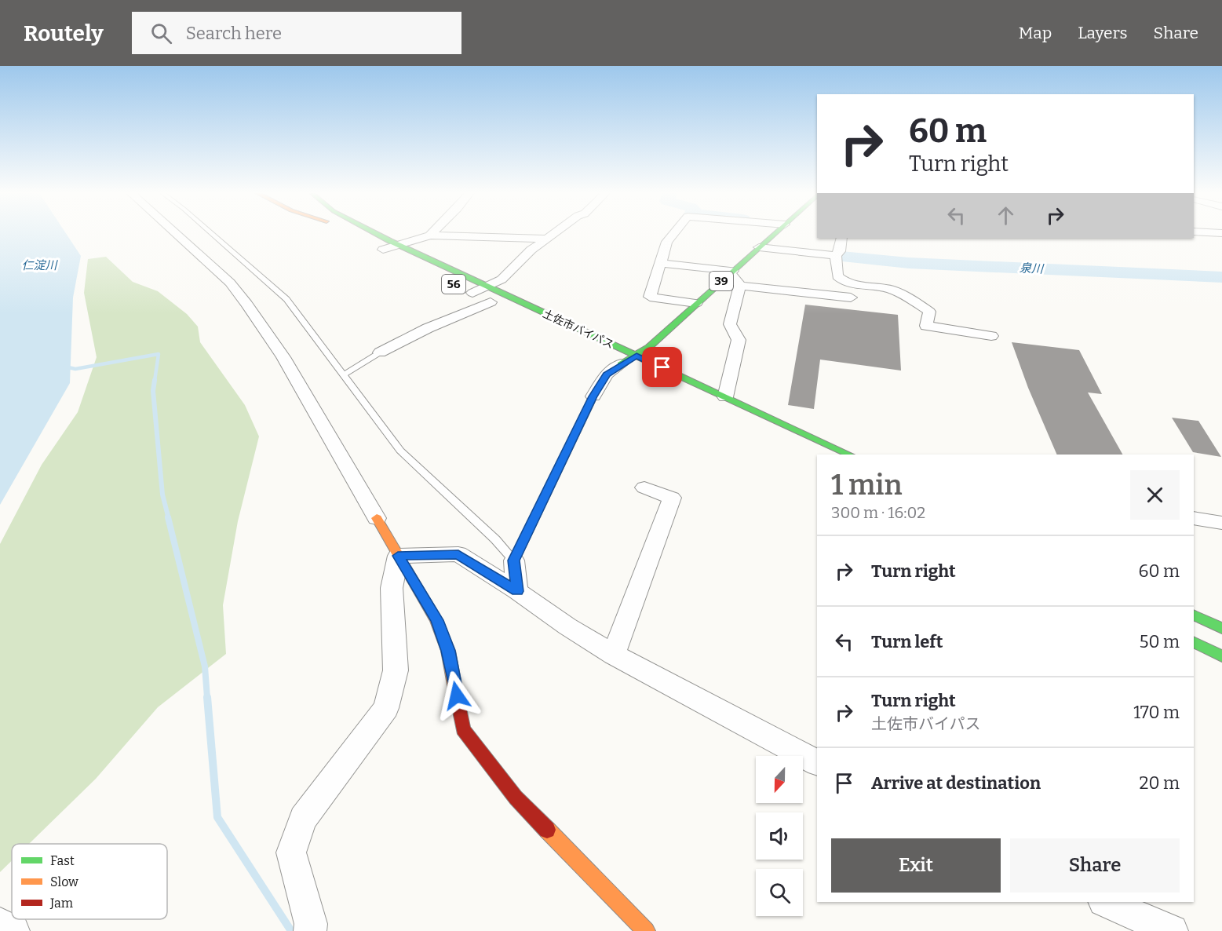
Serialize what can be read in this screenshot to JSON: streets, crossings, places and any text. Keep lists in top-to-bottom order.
{
  "streets": {
    "main road": ["39", "56", "土佐市バイパス"]
  },
  "crossings": [
    ["39", "土佐市バイパス"]
  ],
  "water": ["仁淀川", "泉川"],
  "legend": ["Fast", "Slow", "Jam"],
  "north": "bottom",
  "page": {
    "header": "Routely",
    "search": "Search here",
    "nav": ["Map", "Layers", "Share"],
    "turn": ["60 m", "Turn right"],
    "heading": ["1 min", "300 m · 16:02"],
    "list": [
      {
        "name": "Turn right",
        "value": "60 m"
      },
      {
        "name": "Turn left",
        "value": "50 m"
      },
      {
        "name": "Turn right",
        "note": "土佐市バイパス",
        "value": "170 m"
      },
      {
        "name": "Arrive at destination",
        "value": "20 m"
      }
    ],
    "buttons": ["Exit", "Share"]
  }
}
